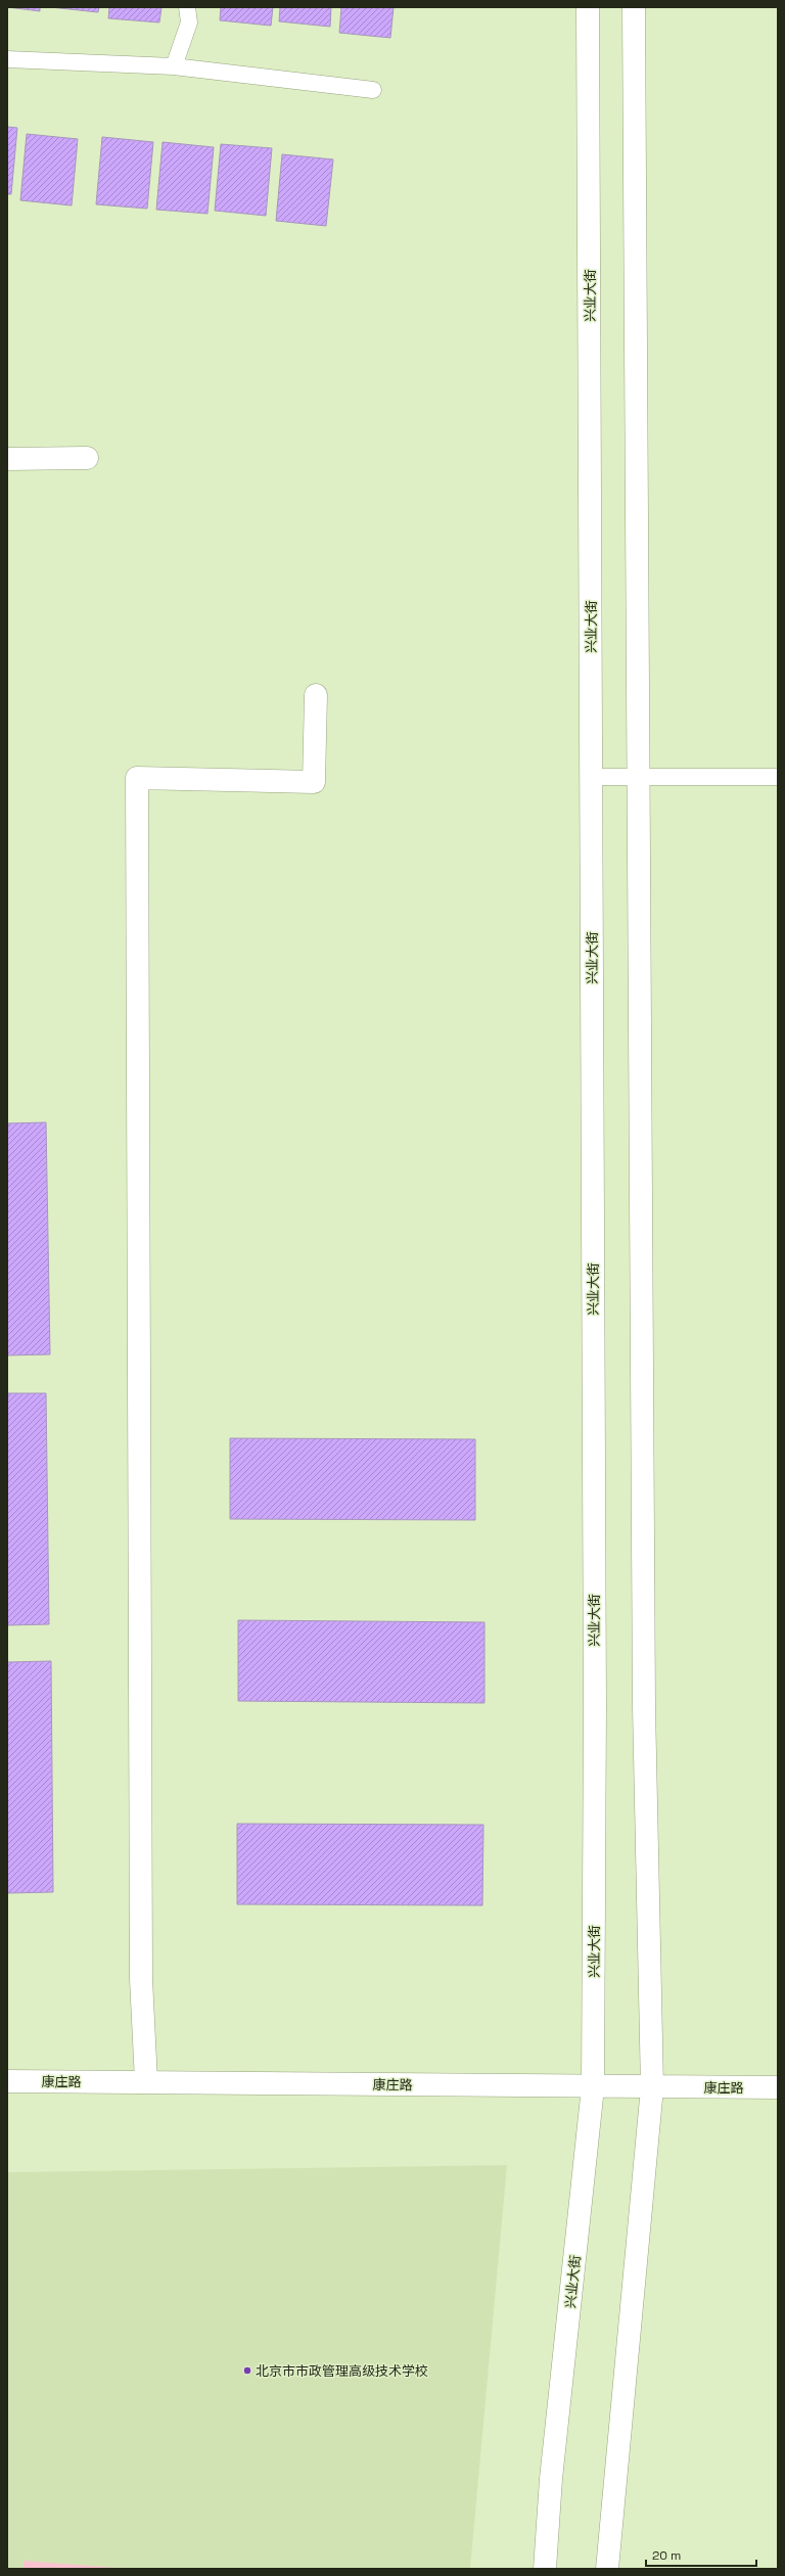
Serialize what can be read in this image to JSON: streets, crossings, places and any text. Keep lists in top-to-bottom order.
{
  "streets": {
    "main road": ["兴业大街", "康庄路"]
  },
  "crossings": [
    ["兴业大街", "康庄路"]
  ],
  "places": ["北京市市政管理高级技术学校"],
  "scale_bar": "20 m"
}
